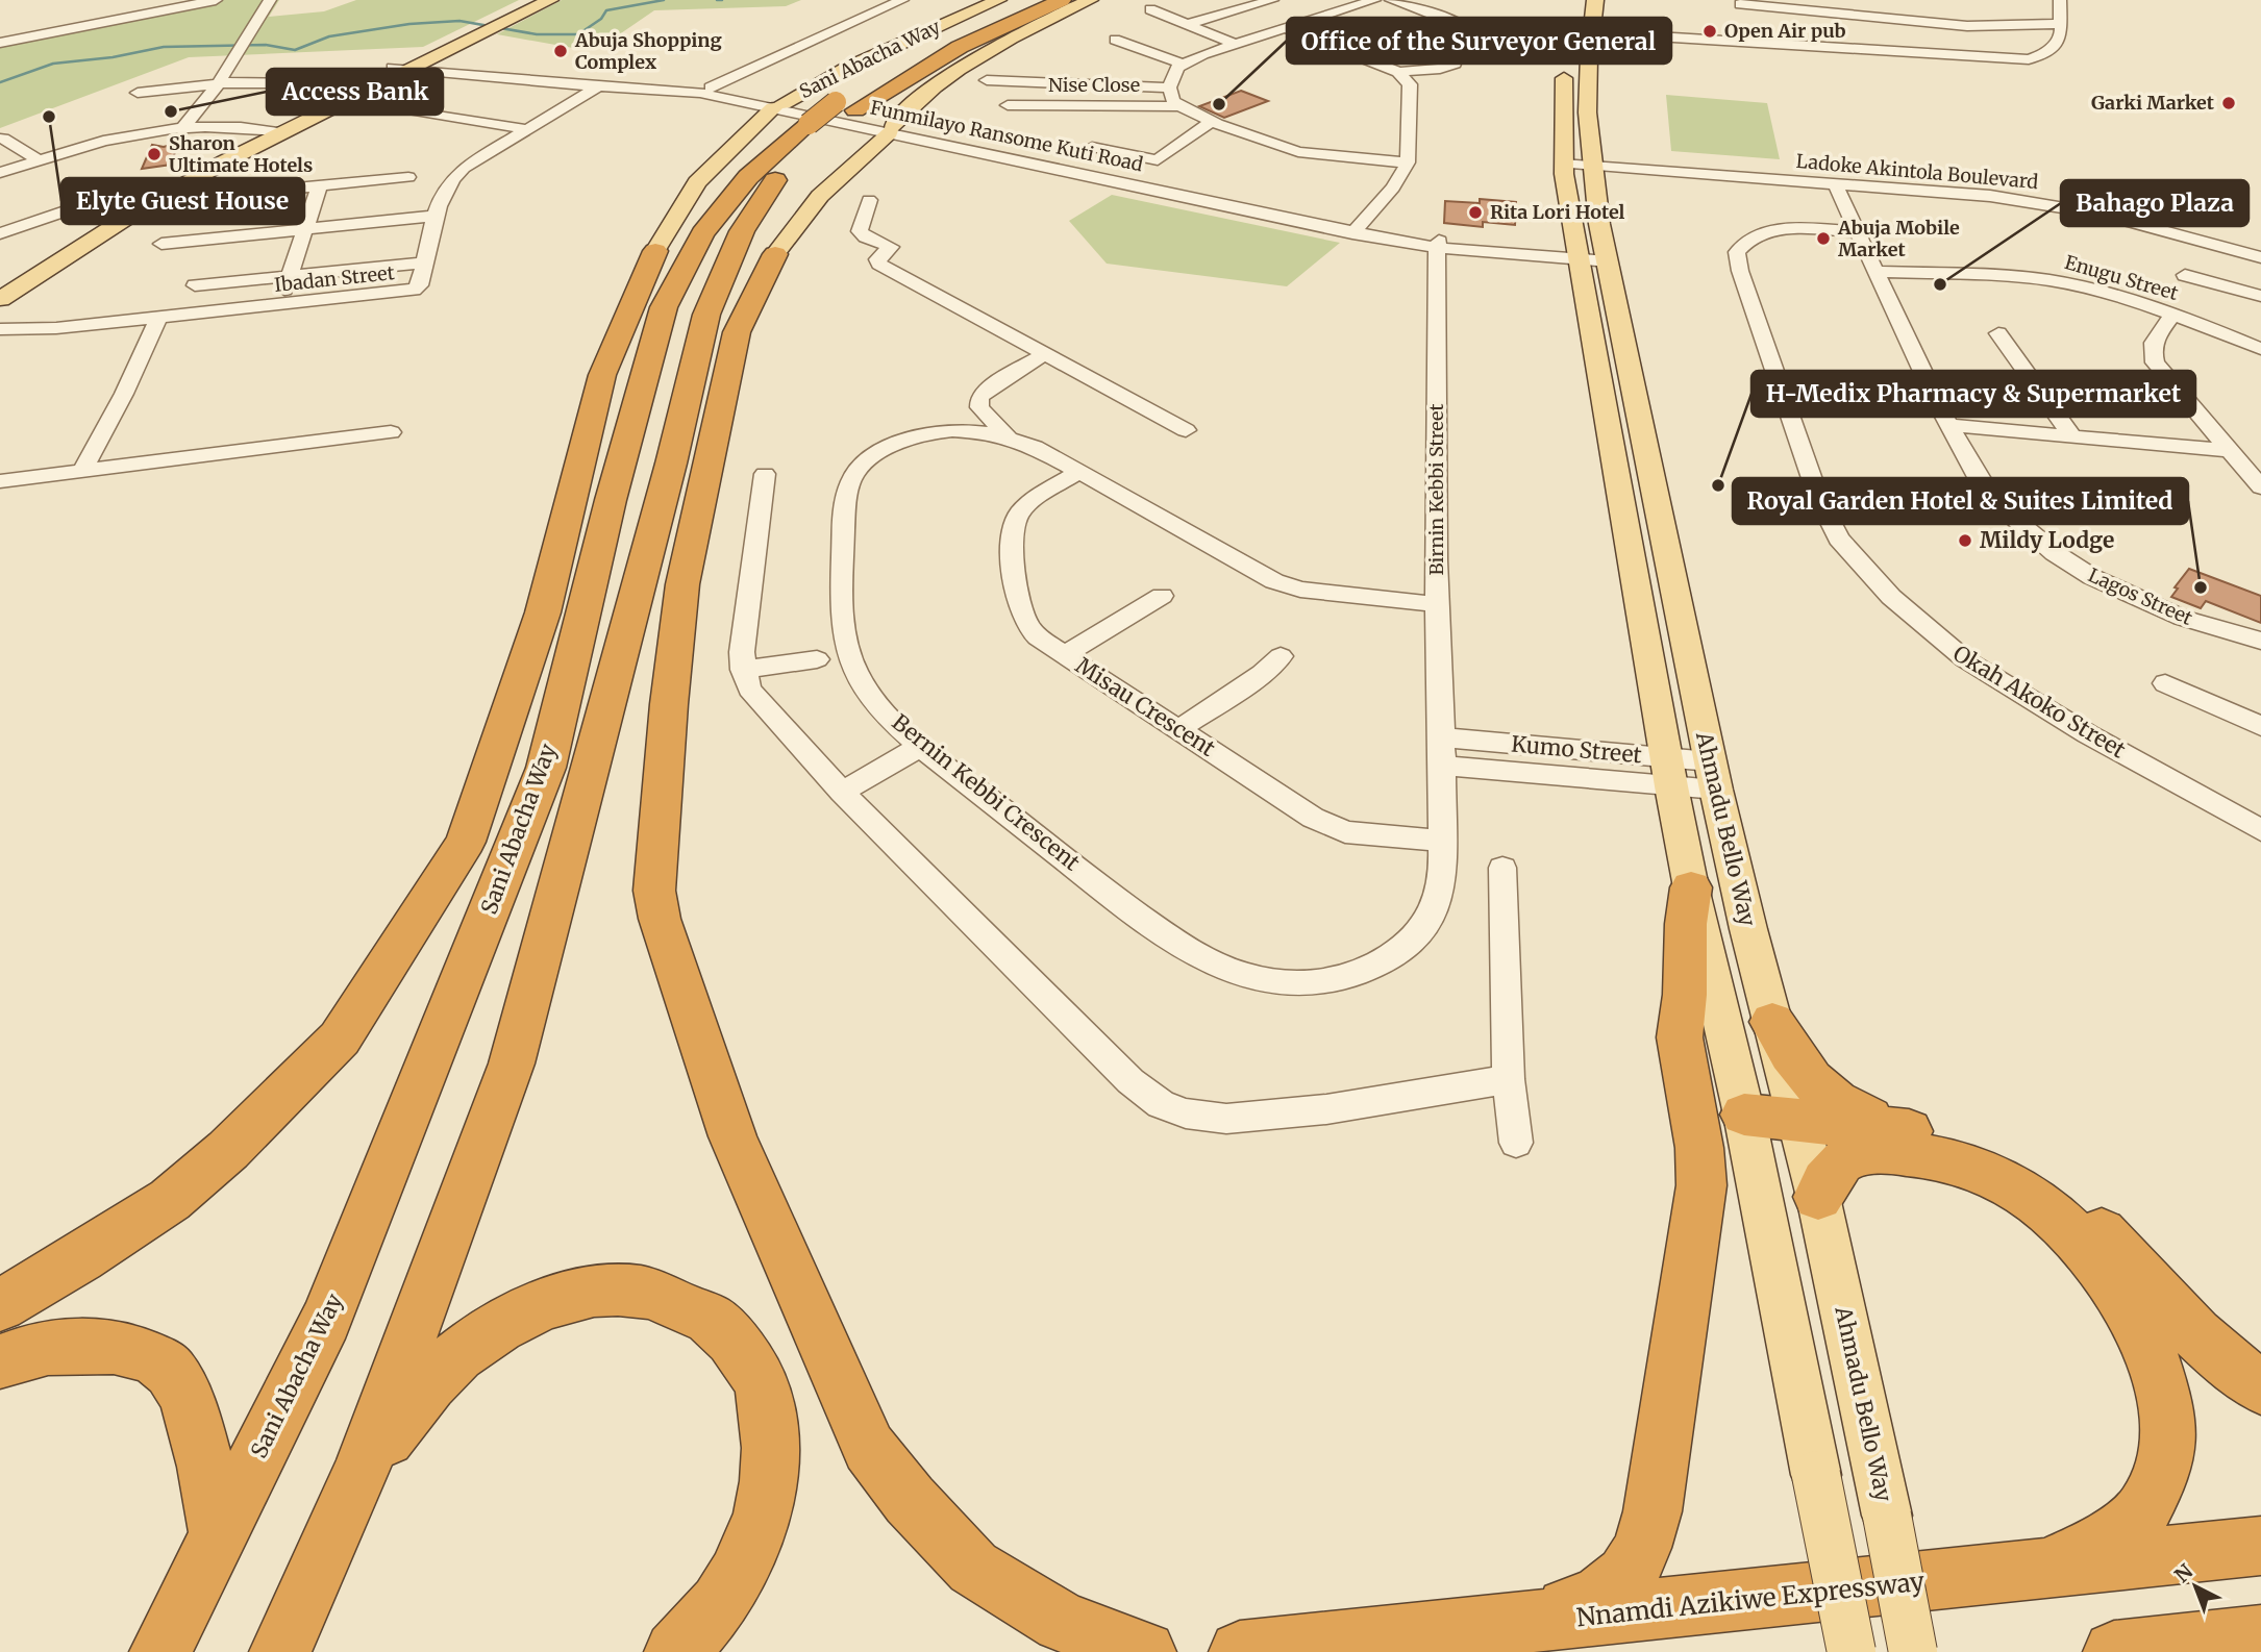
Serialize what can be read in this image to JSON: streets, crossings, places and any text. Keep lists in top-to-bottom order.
{
  "streets": {
    "highway": ["Sani Abacha Way", "Nnamdi Azikiwe Expressway"],
    "main road": ["Ahmadu Bello Way"],
    "street": [
      "Nise Close",
      "Funmilayo Ransome Kuti Road",
      "Ladoke Akintola Boulevard",
      "Enugu Street",
      "Ibadan Street",
      "Birnin Kebbi Street",
      "Lagos Street",
      "Okah Akoko Street",
      "Misau Crescent",
      "Kumo Street",
      "Bernin Kebbi Crescent"
    ]
  },
  "crossings": [
    ["Sani Abacha Way", "Funmilayo Ransome Kuti Road"],
    ["Funmilayo Ransome Kuti Road", "Ibadan Street"],
    ["Funmilayo Ransome Kuti Road", "Birnin Kebbi Street"],
    ["Funmilayo Ransome Kuti Road", "Ahmadu Bello Way"],
    ["Ladoke Akintola Boulevard", "Lagos Street"],
    ["Ladoke Akintola Boulevard", "Ahmadu Bello Way"],
    ["Enugu Street", "Lagos Street"],
    ["Birnin Kebbi Street", "Kumo Street"],
    ["Birnin Kebbi Street", "Bernin Kebbi Crescent"],
    ["Lagos Street", "Okah Akoko Street"],
    ["Misau Crescent", "Bernin Kebbi Crescent"],
    ["Kumo Street", "Bernin Kebbi Crescent"],
    ["Kumo Street", "Ahmadu Bello Way"]
  ],
  "places": [
    "Open Air pub",
    "Abuja Shopping Complex",
    "Garki Market",
    "Office of the Surveyor General",
    "Access Bank",
    "Elyte Guest House",
    "Sharon Ultimate Hotels",
    "Rita Lori Hotel",
    "Abuja Mobile Market",
    "Bahago Plaza",
    "H-Medix Pharmacy & Supermarket",
    "Mildy Lodge",
    "Royal Garden Hotel & Suites Limited"
  ],
  "north": "top left"
}
